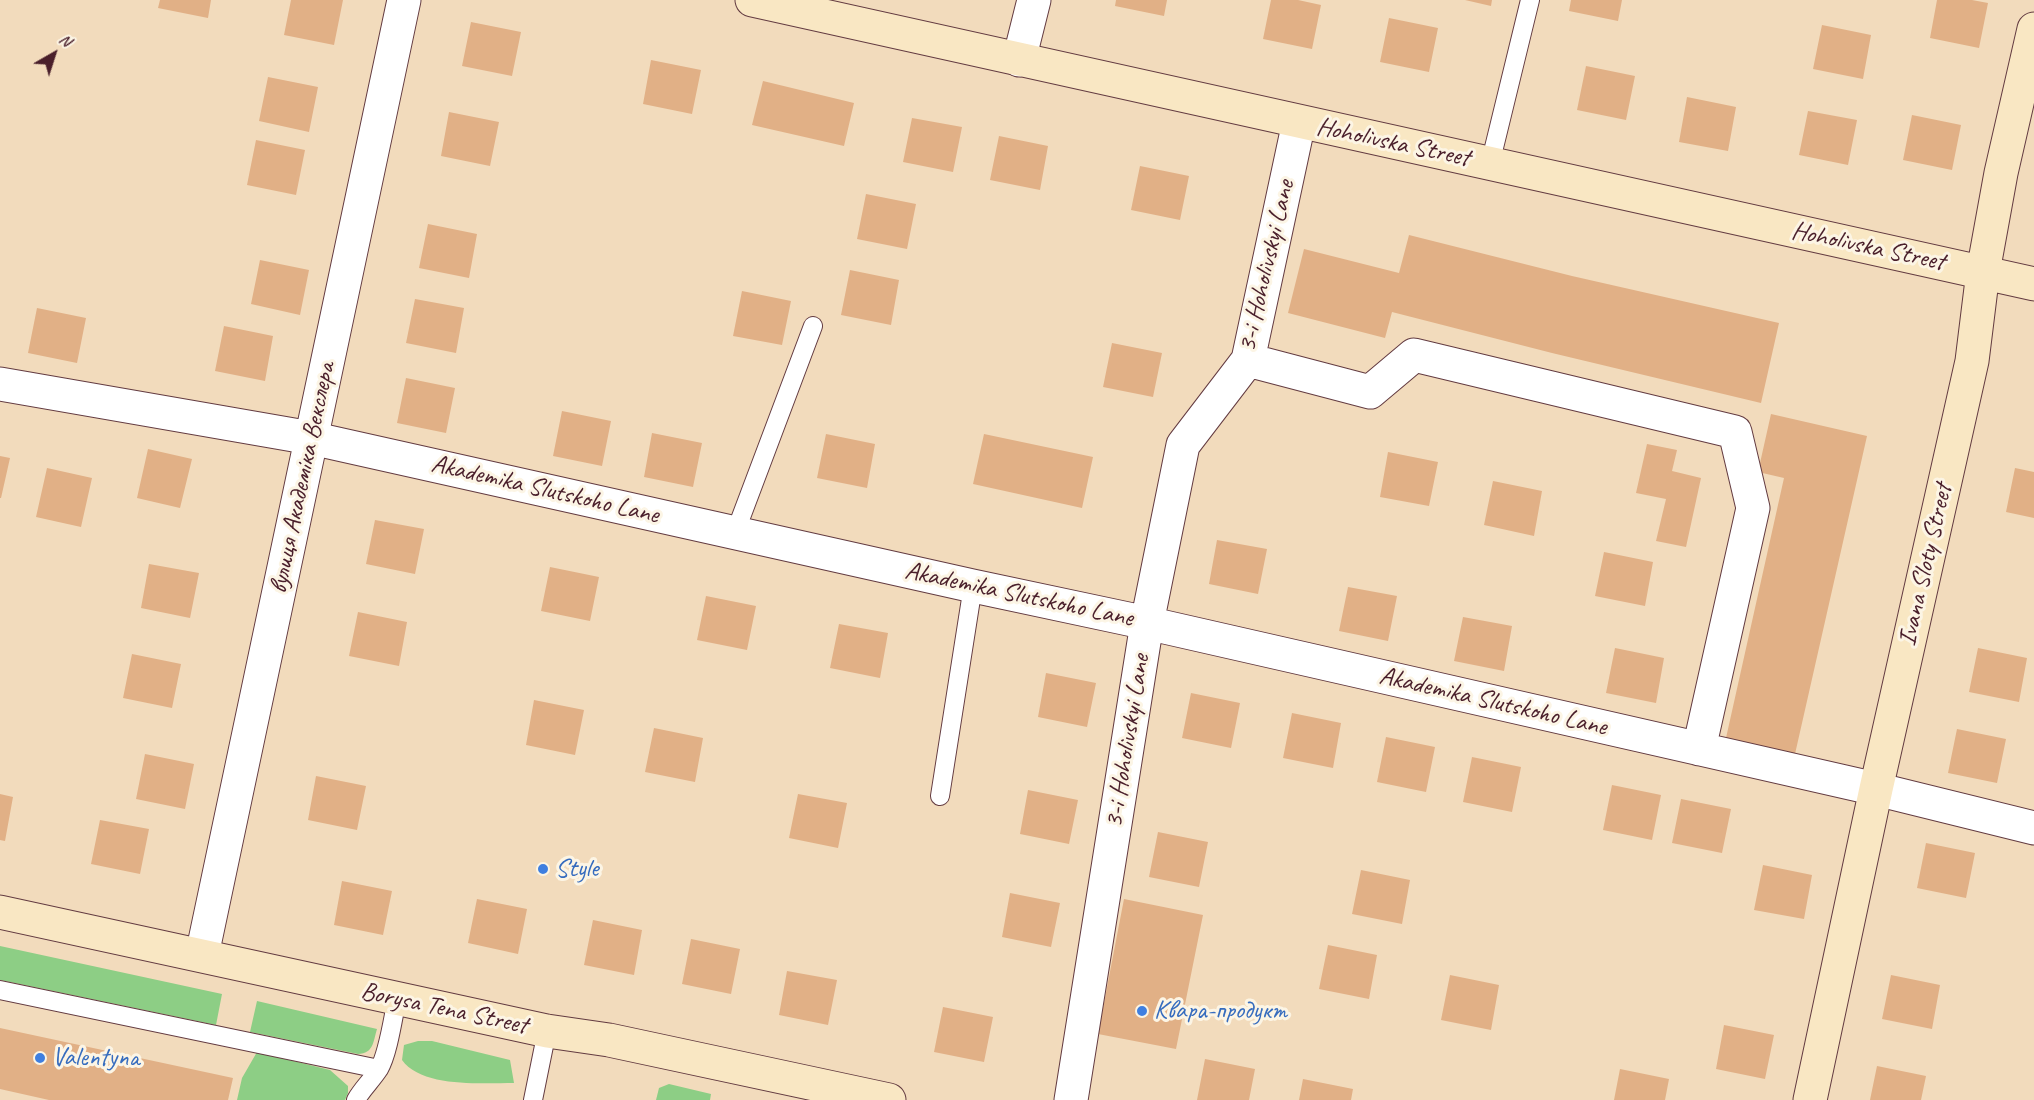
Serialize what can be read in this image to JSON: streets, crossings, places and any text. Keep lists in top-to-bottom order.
{
  "streets": {
    "street": [
      "Hoholivska Street",
      "3-i Hoholivskyi Lane",
      "вулиця Академіка Векслера",
      "Akademika Slutskoho Lane",
      "Ivana Sloty Street",
      "Borysa Tena Street"
    ]
  },
  "crossings": [
    ["Hoholivska Street", "3-i Hoholivskyi Lane"],
    ["Hoholivska Street", "Ivana Sloty Street"],
    ["3-i Hoholivskyi Lane", "Akademika Slutskoho Lane"],
    ["вулиця Академіка Векслера", "Akademika Slutskoho Lane"],
    ["вулиця Академіка Векслера", "Borysa Tena Street"],
    ["Akademika Slutskoho Lane", "Ivana Sloty Street"]
  ],
  "places": ["Style", "Квара-продукт", "Valentyna"],
  "north": "top right"
}
